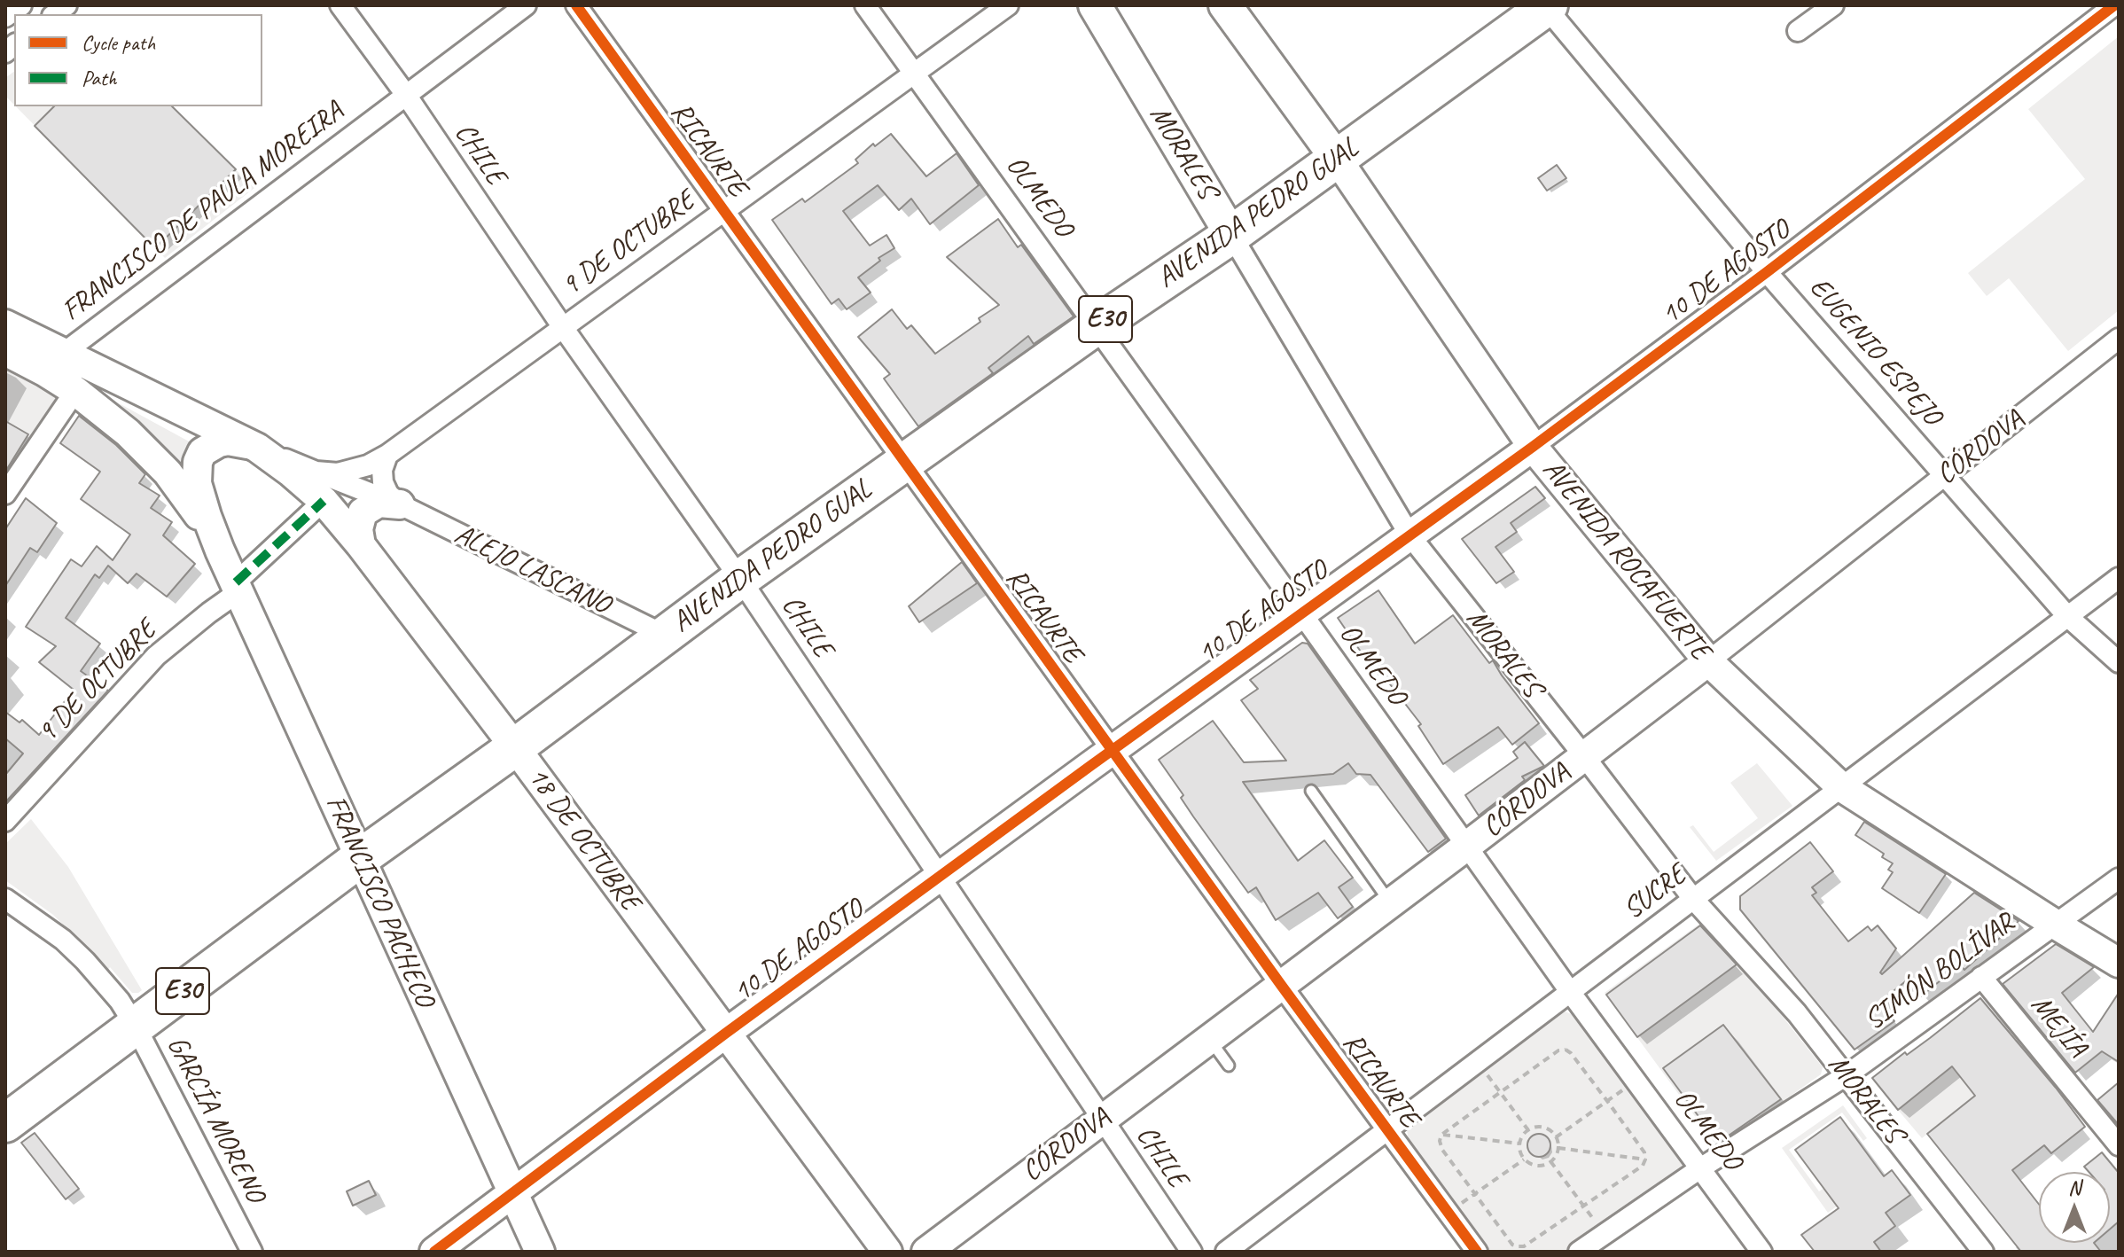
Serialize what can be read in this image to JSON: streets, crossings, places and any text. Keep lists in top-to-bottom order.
{
  "streets": {
    "highway": ["AVENIDA PEDRO GUAL", "E30"],
    "main road": ["MORALES", "AVENIDA ROCAFUERTE"],
    "street": [
      "RICAURTE",
      "CHILE",
      "OLMEDO",
      "FRANCISCO DE PAULA MOREIRA",
      "9 DE OCTUBRE",
      "10 DE AGOSTO",
      "EUGENIO ESPEJO",
      "CÓRDOVA",
      "ALEJO LASCANO",
      "18 DE OCTUBRE",
      "SUCRE",
      "FRANCISCO PACHECO",
      "SIMÓN BOLÍVAR",
      "MEJÍA",
      "GARCÍA MORENO"
    ]
  },
  "crossings": [
    ["RICAURTE", "AVENIDA PEDRO GUAL"],
    ["RICAURTE", "9 DE OCTUBRE"],
    ["RICAURTE", "10 DE AGOSTO"],
    ["RICAURTE", "CÓRDOVA"],
    ["RICAURTE", "SUCRE"],
    ["MORALES", "AVENIDA PEDRO GUAL"],
    ["MORALES", "10 DE AGOSTO"],
    ["MORALES", "CÓRDOVA"],
    ["MORALES", "SUCRE"],
    ["MORALES", "SIMÓN BOLÍVAR"],
    ["CHILE", "FRANCISCO DE PAULA MOREIRA"],
    ["CHILE", "AVENIDA PEDRO GUAL"],
    ["CHILE", "9 DE OCTUBRE"],
    ["CHILE", "10 DE AGOSTO"],
    ["CHILE", "CÓRDOVA"],
    ["OLMEDO", "AVENIDA PEDRO GUAL"],
    ["OLMEDO", "9 DE OCTUBRE"],
    ["OLMEDO", "10 DE AGOSTO"],
    ["OLMEDO", "CÓRDOVA"],
    ["OLMEDO", "SUCRE"],
    ["OLMEDO", "SIMÓN BOLÍVAR"],
    ["FRANCISCO DE PAULA MOREIRA", "ALEJO LASCANO"],
    ["AVENIDA PEDRO GUAL", "EUGENIO ESPEJO"],
    ["AVENIDA PEDRO GUAL", "AVENIDA ROCAFUERTE"],
    ["AVENIDA PEDRO GUAL", "ALEJO LASCANO"],
    ["AVENIDA PEDRO GUAL", "18 DE OCTUBRE"],
    ["AVENIDA PEDRO GUAL", "FRANCISCO PACHECO"],
    ["AVENIDA PEDRO GUAL", "GARCÍA MORENO"],
    ["9 DE OCTUBRE", "ALEJO LASCANO"],
    ["9 DE OCTUBRE", "18 DE OCTUBRE"],
    ["9 DE OCTUBRE", "FRANCISCO PACHECO"],
    ["10 DE AGOSTO", "EUGENIO ESPEJO"],
    ["10 DE AGOSTO", "AVENIDA ROCAFUERTE"],
    ["10 DE AGOSTO", "18 DE OCTUBRE"],
    ["10 DE AGOSTO", "FRANCISCO PACHECO"],
    ["EUGENIO ESPEJO", "CÓRDOVA"],
    ["EUGENIO ESPEJO", "SUCRE"],
    ["CÓRDOVA", "AVENIDA ROCAFUERTE"],
    ["AVENIDA ROCAFUERTE", "SUCRE"],
    ["AVENIDA ROCAFUERTE", "SIMÓN BOLÍVAR"],
    ["ALEJO LASCANO", "18 DE OCTUBRE"],
    ["SIMÓN BOLÍVAR", "MEJÍA"]
  ],
  "legend": ["Cycle path", "Path"],
  "north": "top"
}
